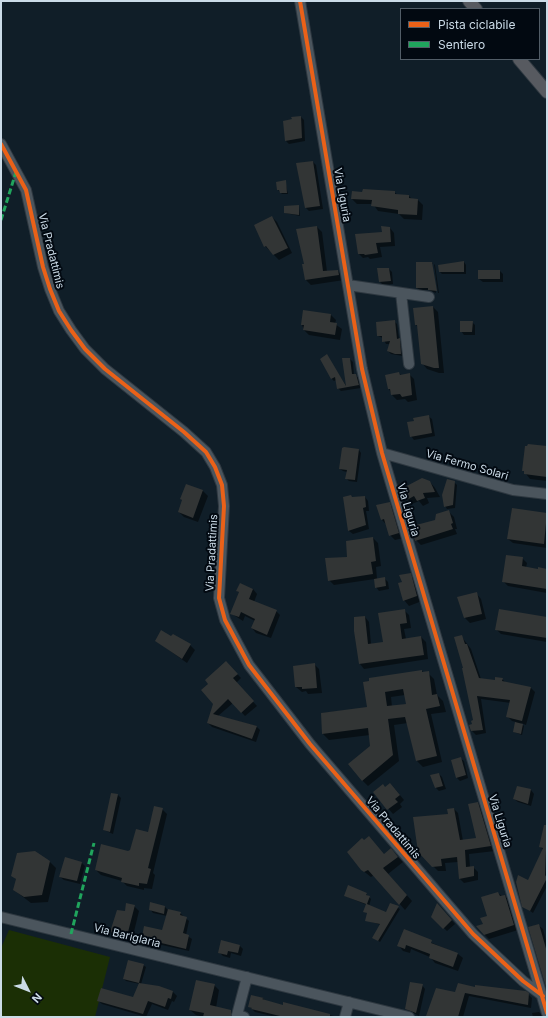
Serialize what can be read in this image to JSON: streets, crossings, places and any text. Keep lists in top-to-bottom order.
{
  "streets": {
    "street": [
      "Via Liguria",
      "Via Pradattimis",
      "Via Fermo Solari",
      "Via Bariglaria"
    ]
  },
  "crossings": [
    ["Via Liguria", "Via Pradattimis"],
    ["Via Liguria", "Via Fermo Solari"]
  ],
  "legend": ["Pista ciclabile", "Sentiero"],
  "north": "bottom right"
}
